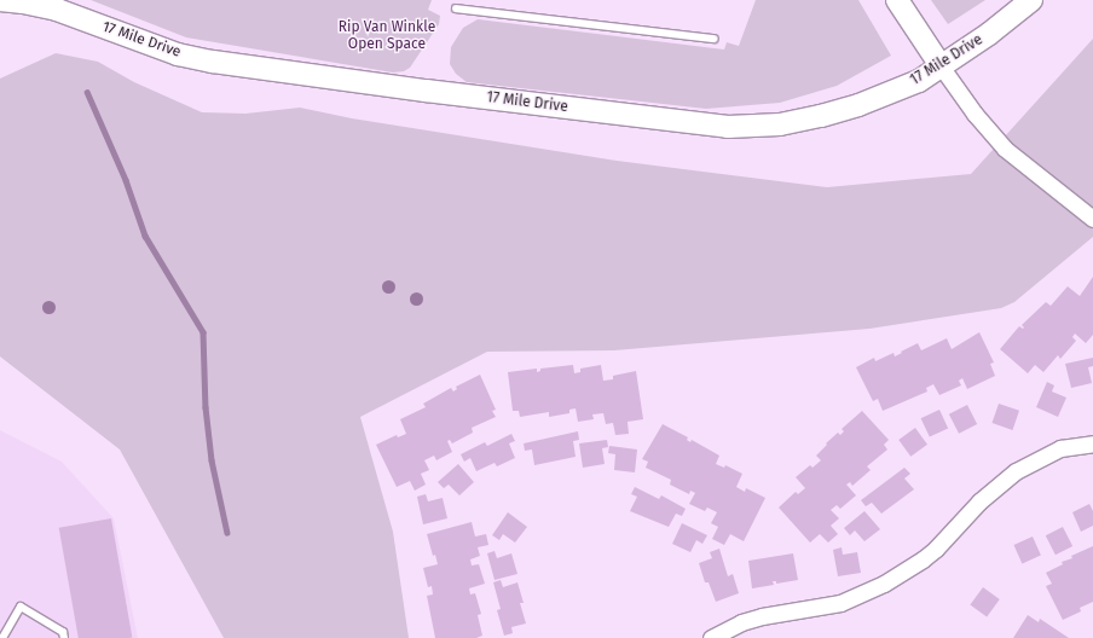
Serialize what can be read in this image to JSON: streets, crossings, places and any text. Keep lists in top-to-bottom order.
{
  "streets": {
    "main road": ["17 Mile Drive"]
  },
  "parks": ["Rip Van Winkle Open Space"]
}
